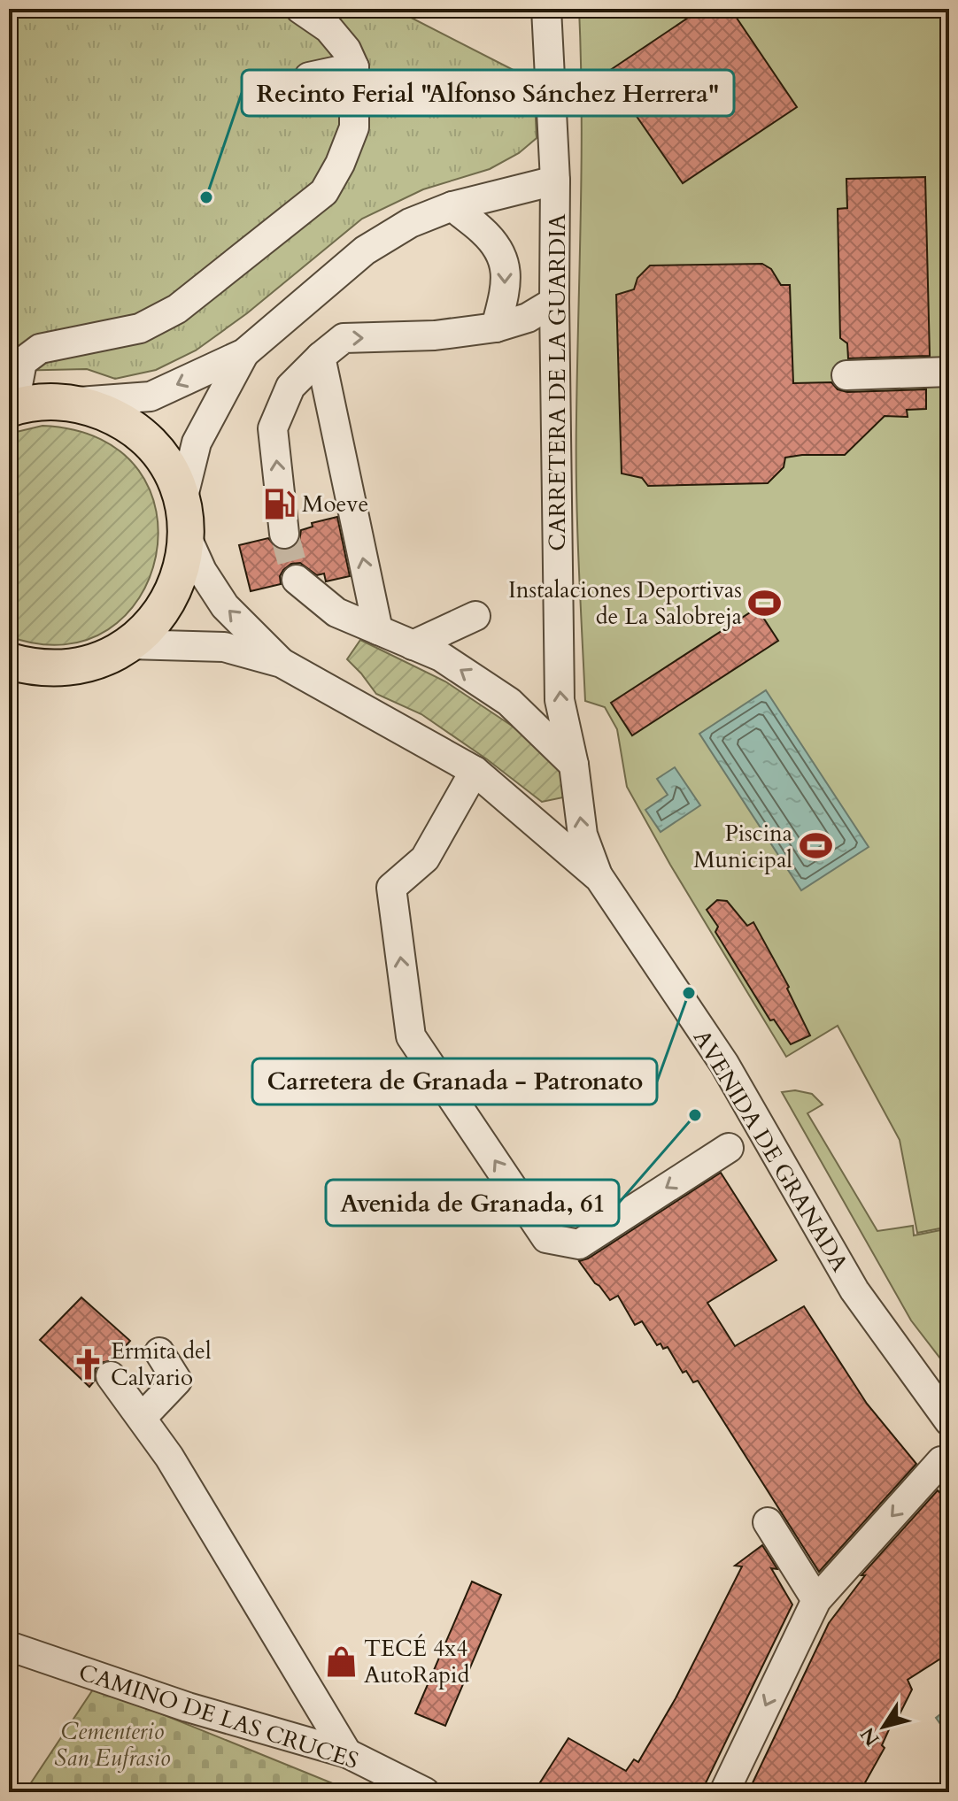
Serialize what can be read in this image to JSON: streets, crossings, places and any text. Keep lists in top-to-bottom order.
{
  "streets": {
    "street": ["CARRETERA DE LA GUARDIA", "AVENIDA DE GRANADA", "CAMINO DE LAS CRUCES"]
  },
  "crossings": [
    ["CARRETERA DE LA GUARDIA", "AVENIDA DE GRANADA"]
  ],
  "parks": ["Cementerio San Eufrasio"],
  "places": {
    "other": ["Recinto Ferial \"Alfonso Sánchez Herrera\"", "Carretera de Granada - Patronato", "Avenida de Granada, 61"],
    "fuel station": ["Moeve"],
    "sports": ["Instalaciones Deportivas de La Salobreja", "Piscina Municipal"],
    "church": ["Ermita del Calvario"],
    "shop": ["TECÉ 4x4 AutoRapid"]
  },
  "north": "bottom left"
}
